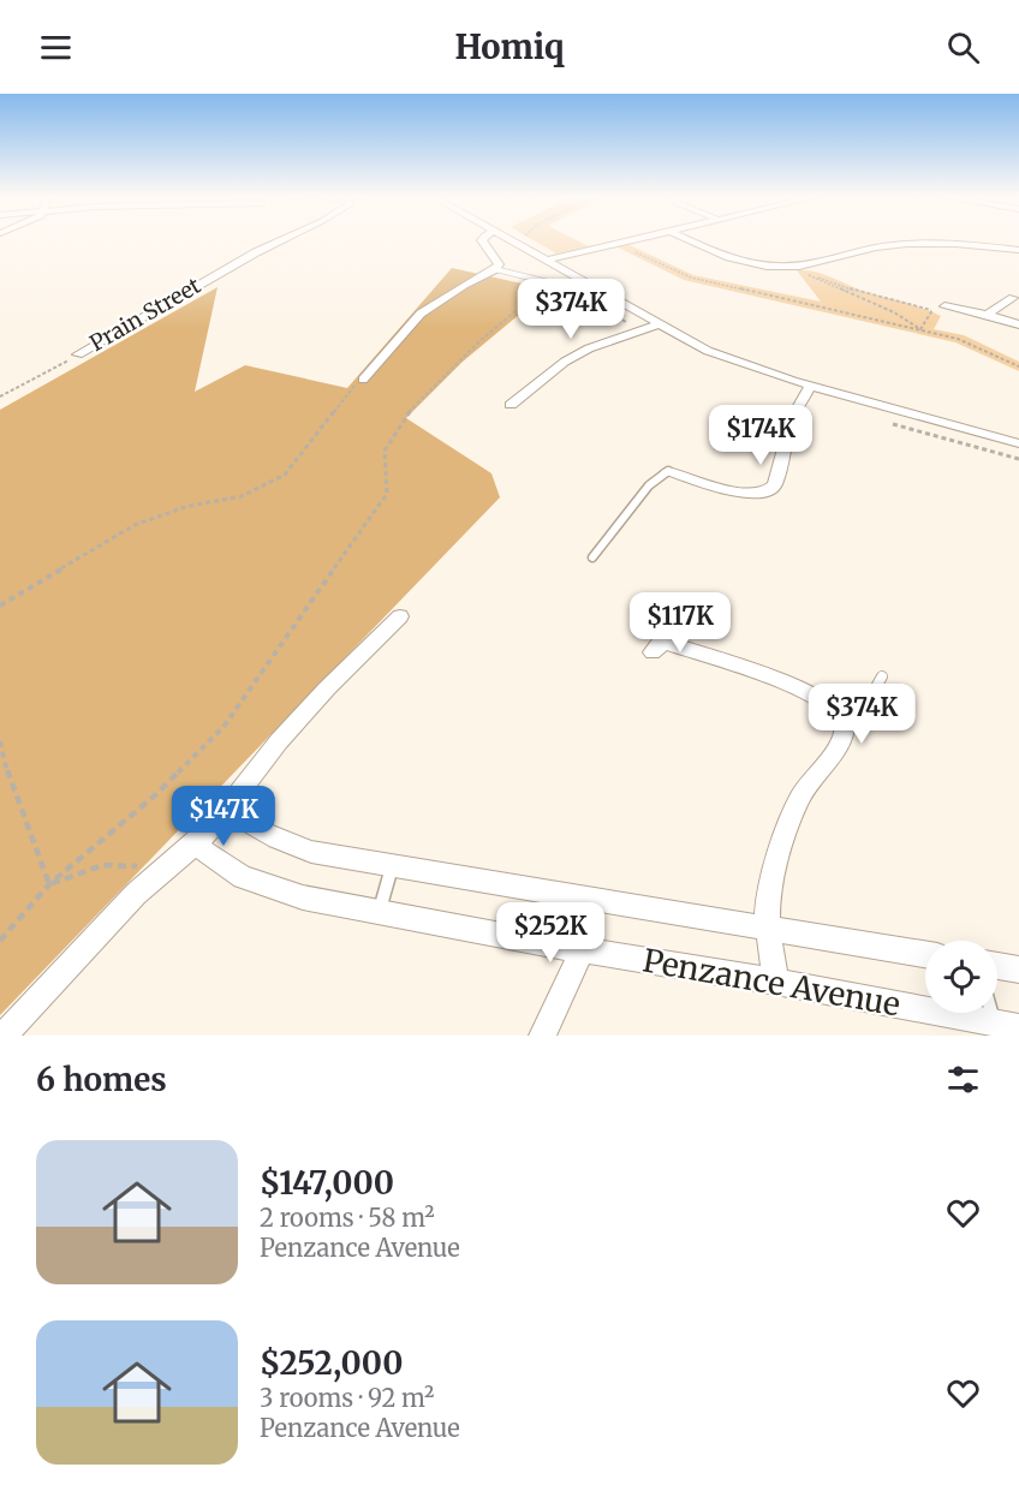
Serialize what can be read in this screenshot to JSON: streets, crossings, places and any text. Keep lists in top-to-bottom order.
{
  "streets": {
    "street": ["Prain Street", "Penzance Avenue"]
  },
  "page": {
    "header": "Homiq",
    "price": [
      "$374K",
      "$174K",
      "$117K",
      "$374K",
      "$147K",
      "$252K"
    ],
    "heading": "6 homes",
    "list": [
      {
        "name": "$147,000",
        "note": "2 rooms · 58 m² · Penzance Avenue"
      },
      {
        "name": "$252,000",
        "note": "3 rooms · 92 m² · Penzance Avenue"
      }
    ]
  }
}
